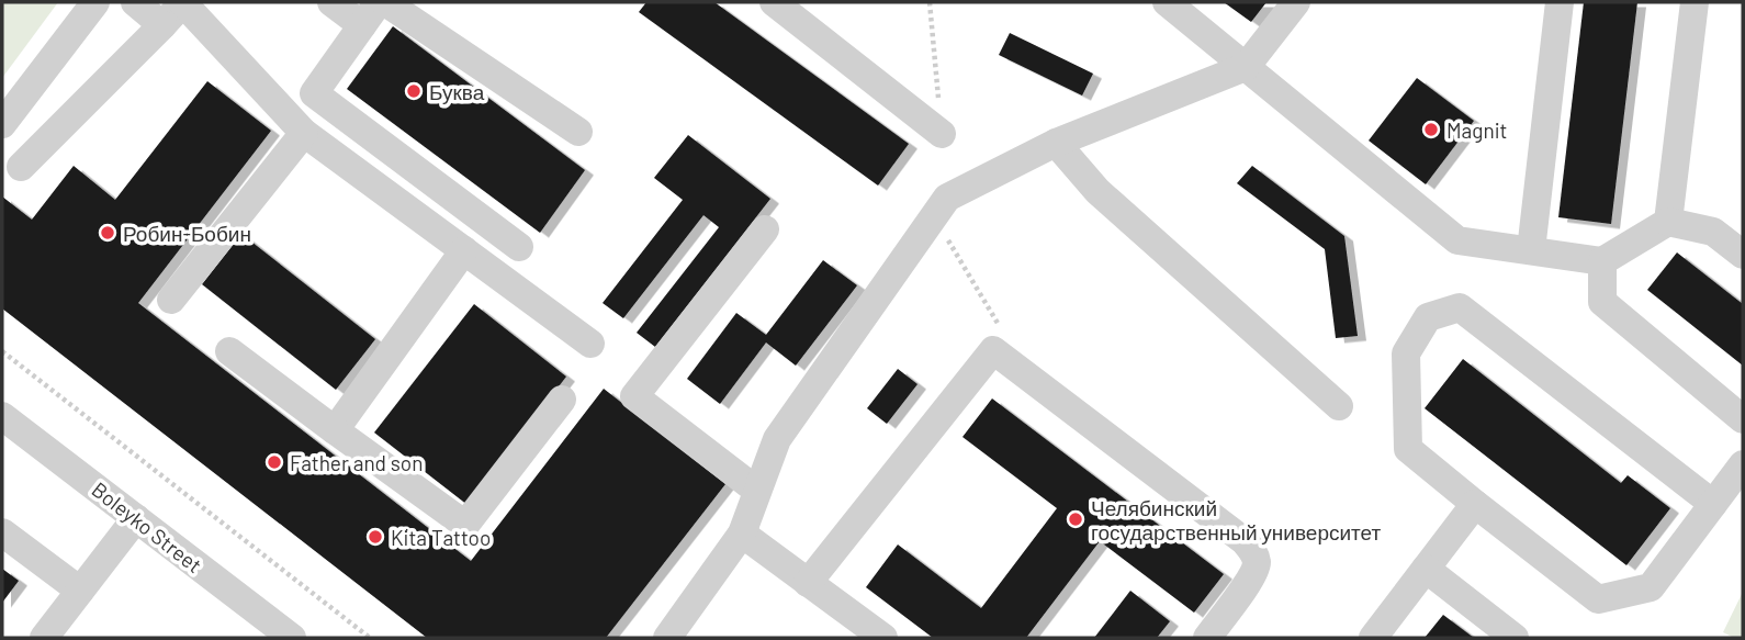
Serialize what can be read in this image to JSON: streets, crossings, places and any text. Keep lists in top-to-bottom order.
{
  "streets": {
    "street": ["Boleyko Street"]
  },
  "places": [
    "Буква",
    "Magnit",
    "Робин-Бобин",
    "Father and son",
    "Челябинский государственный университет",
    "Kita Tattoo"
  ]
}
